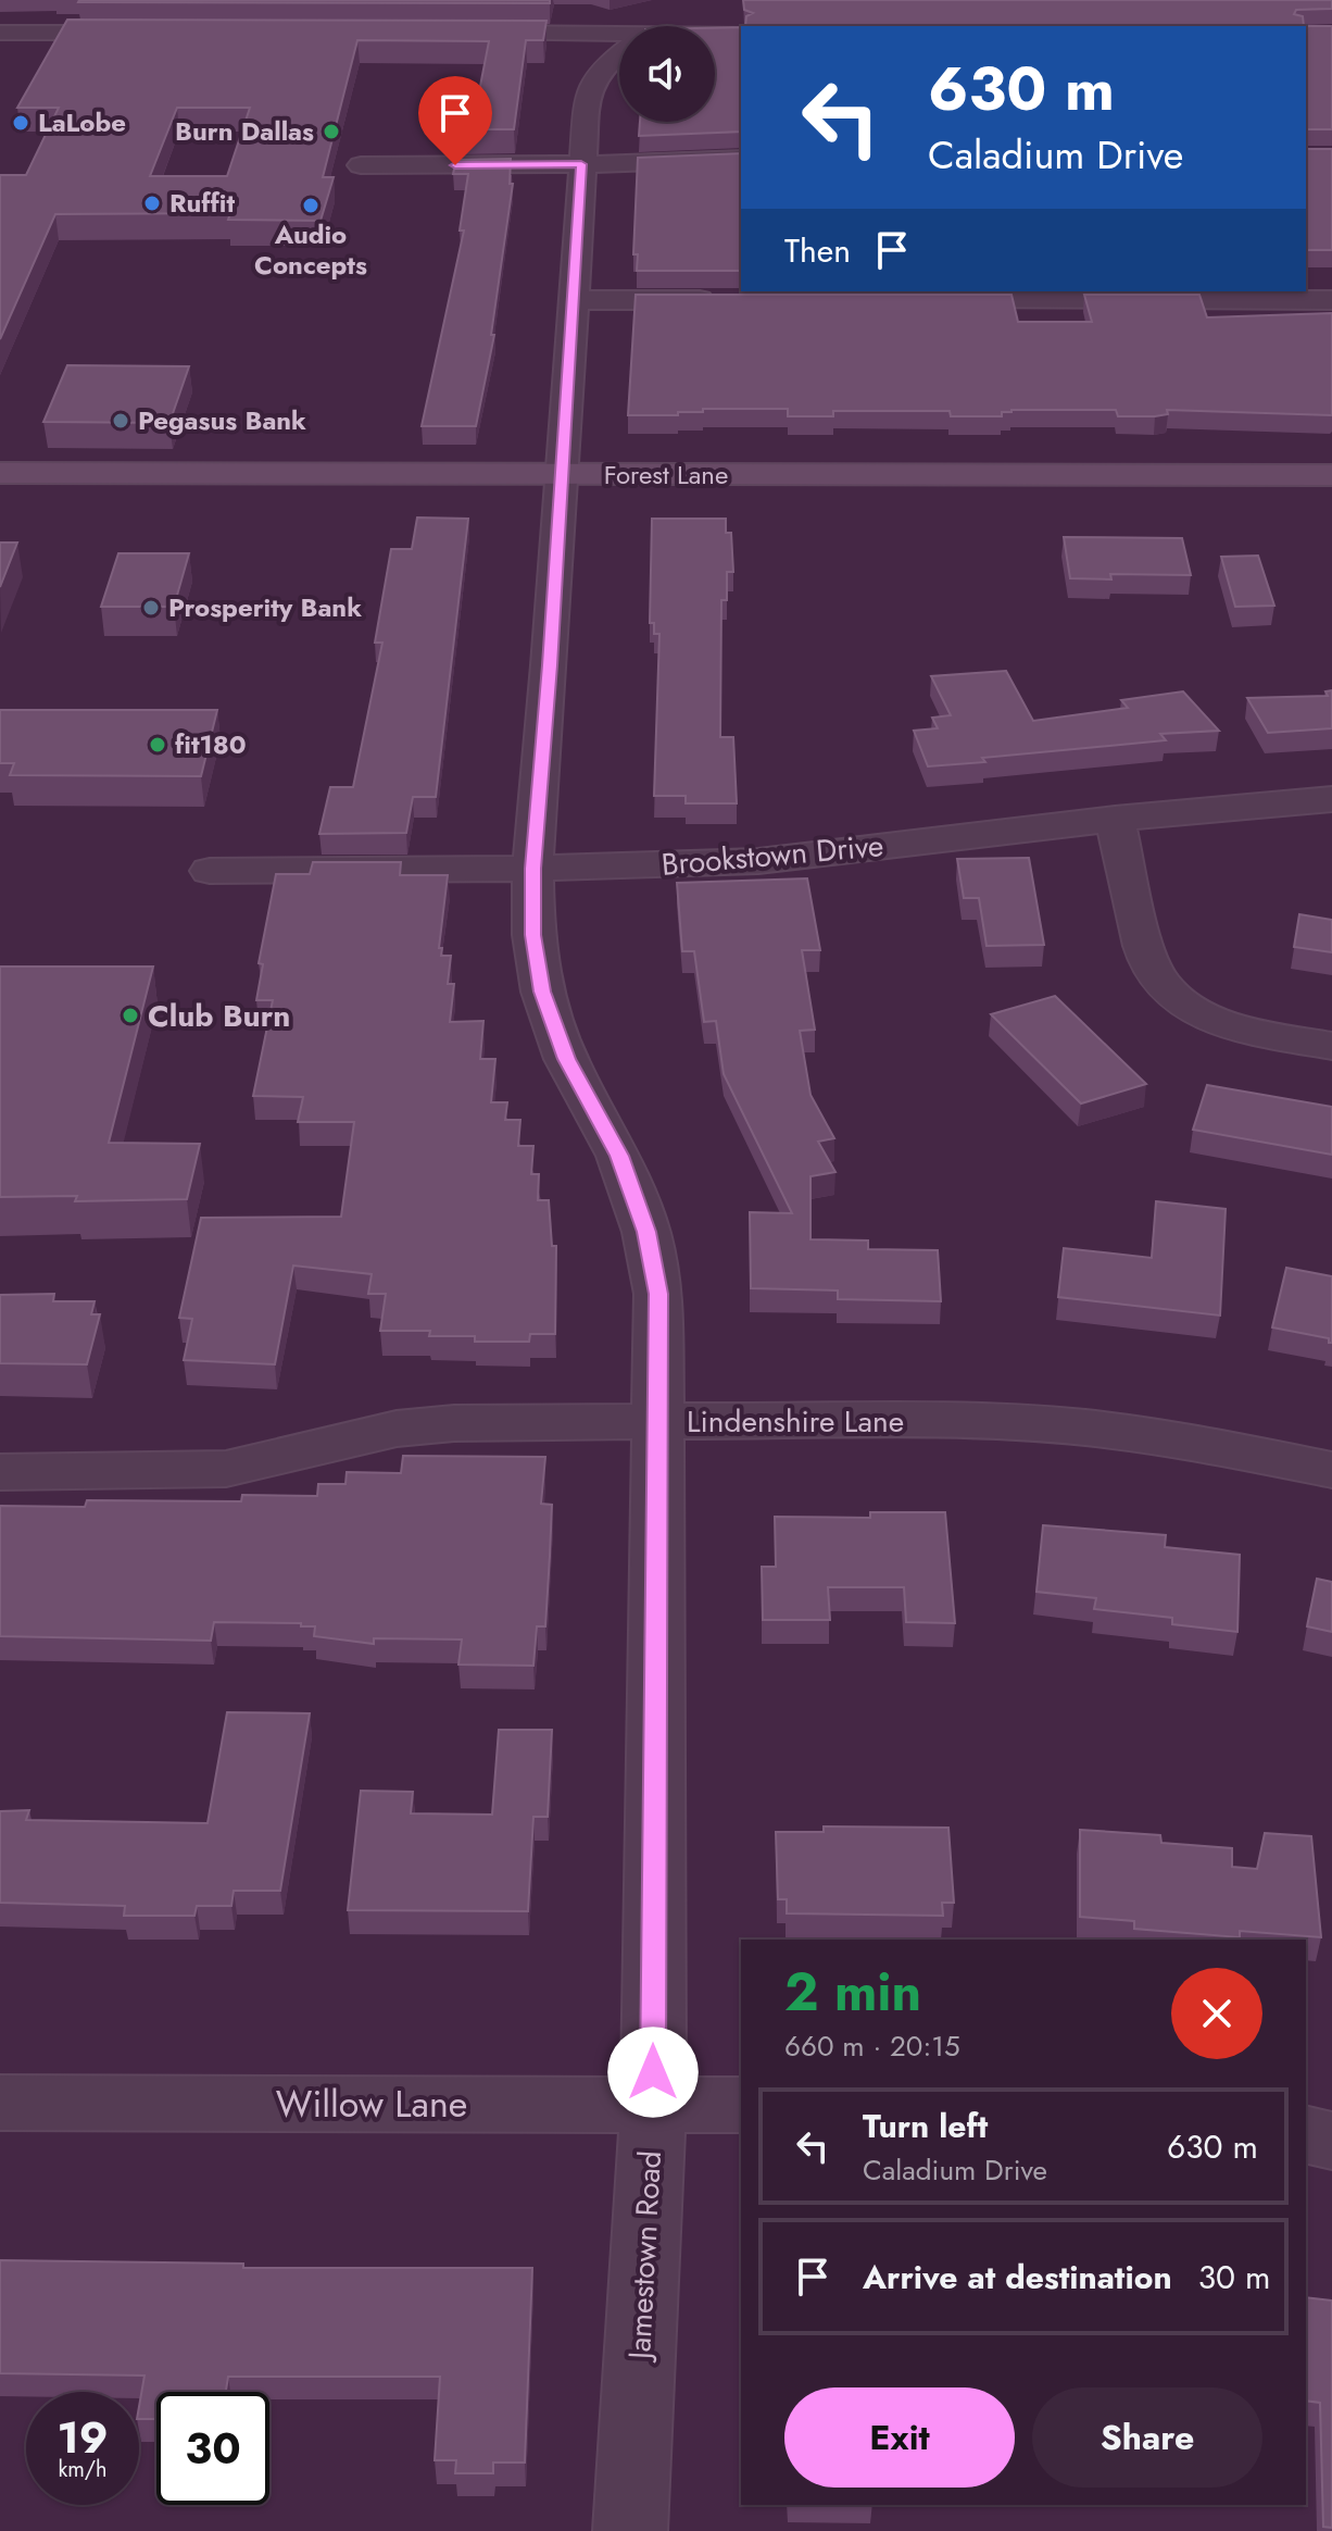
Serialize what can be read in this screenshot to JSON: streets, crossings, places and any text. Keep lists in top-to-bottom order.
{
  "streets": {
    "main road": ["Forest Lane"],
    "street": [
      "Brookstown Drive",
      "Lindenshire Lane",
      "Willow Lane",
      "Jamestown Road"
    ]
  },
  "crossings": [
    ["Forest Lane", "Jamestown Road"],
    ["Brookstown Drive", "Jamestown Road"],
    ["Lindenshire Lane", "Jamestown Road"],
    ["Willow Lane", "Jamestown Road"]
  ],
  "places": [
    "LaLobe",
    "Burn Dallas",
    "Ruffit",
    "Audio Concepts",
    "Pegasus Bank",
    "Prosperity Bank",
    "fit180",
    "Club Burn"
  ],
  "page": {
    "turn": ["630 m", "Caladium Drive"],
    "then": "Then",
    "heading": ["2 min", "660 m · 20:15"],
    "list": [
      {
        "name": "Turn left",
        "note": "Caladium Drive",
        "value": "630 m"
      },
      {
        "name": "Arrive at destination",
        "value": "30 m"
      }
    ],
    "buttons": ["Exit", "Share"],
    "speed": "19 km/h",
    "limit": "30"
  }
}
